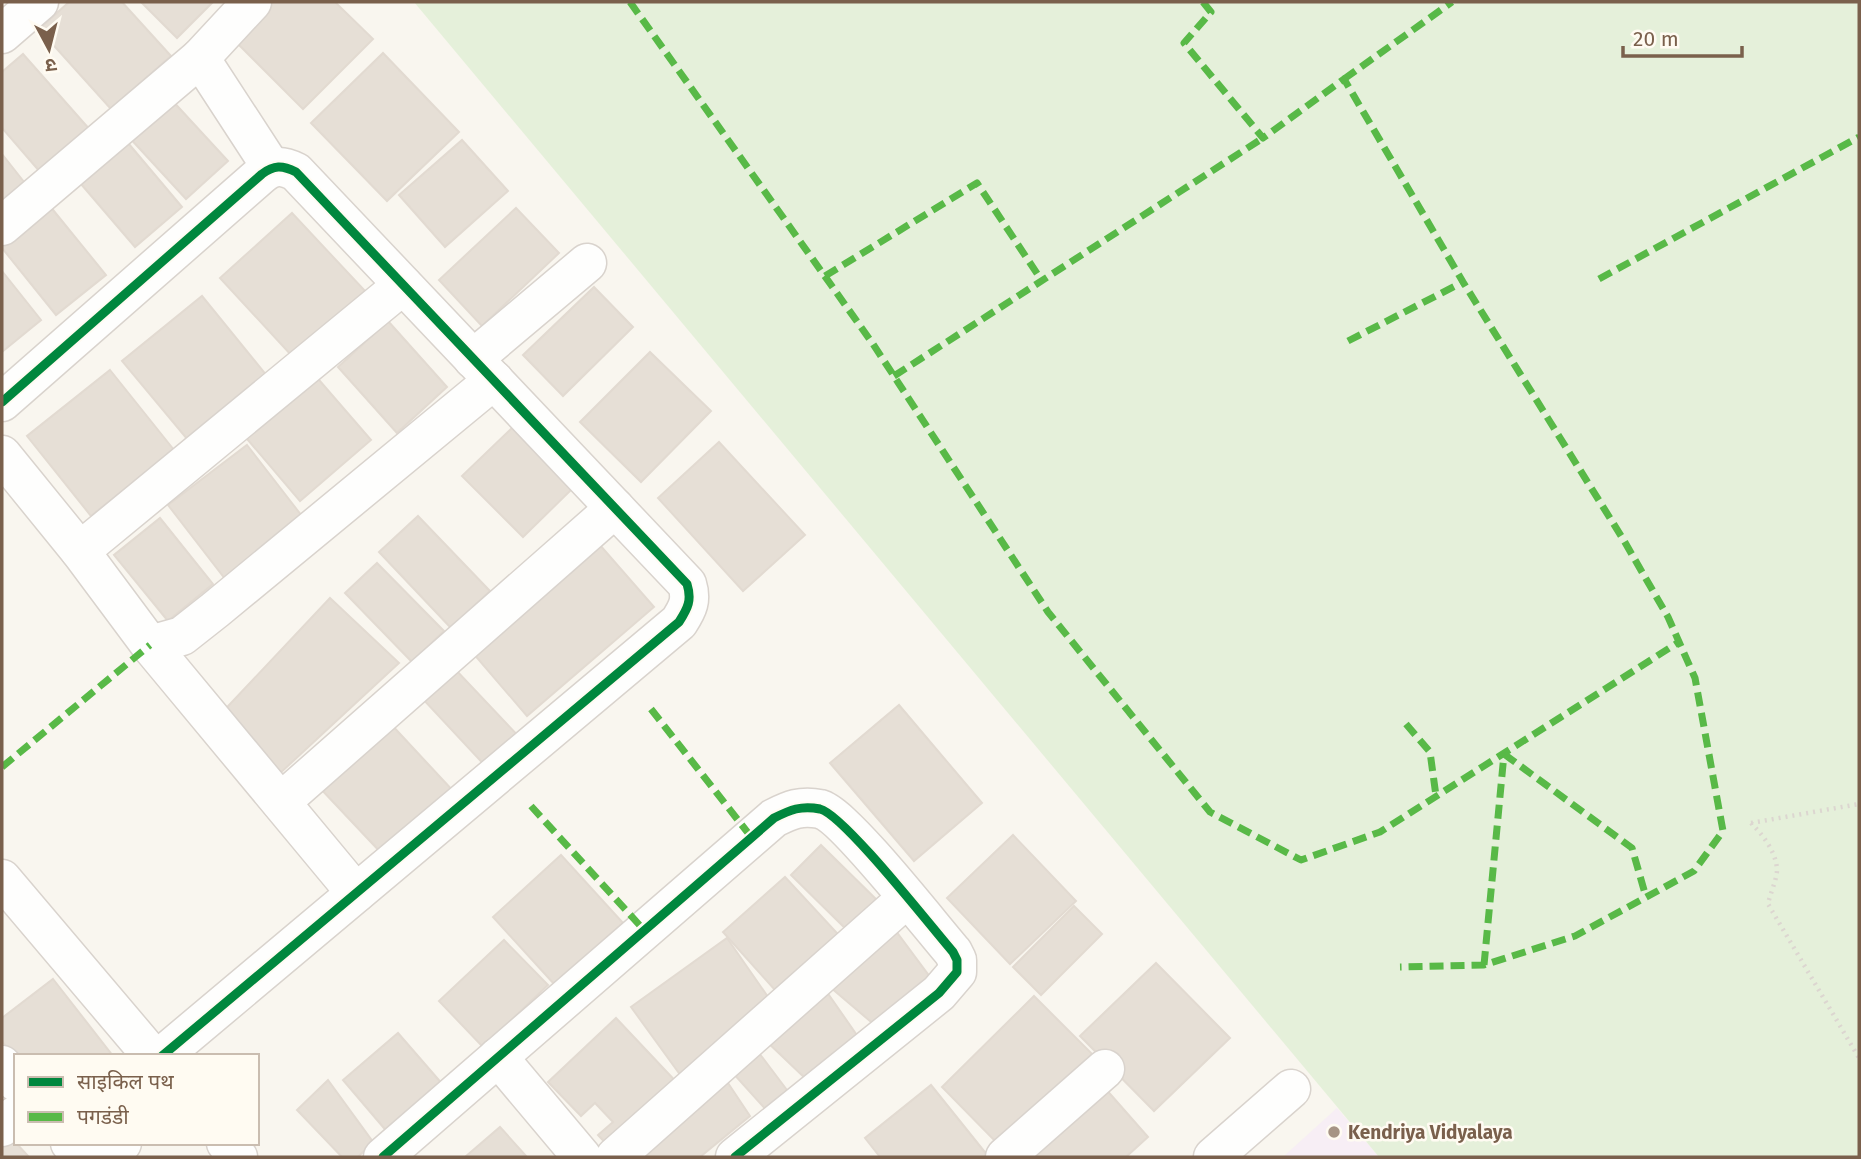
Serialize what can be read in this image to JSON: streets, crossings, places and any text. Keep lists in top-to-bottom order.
{
  "places": ["Kendriya Vidyalaya"],
  "legend": ["साइकिल पथ", "पगडंडी"],
  "scale_bar": "20 m",
  "north": "bottom"
}
